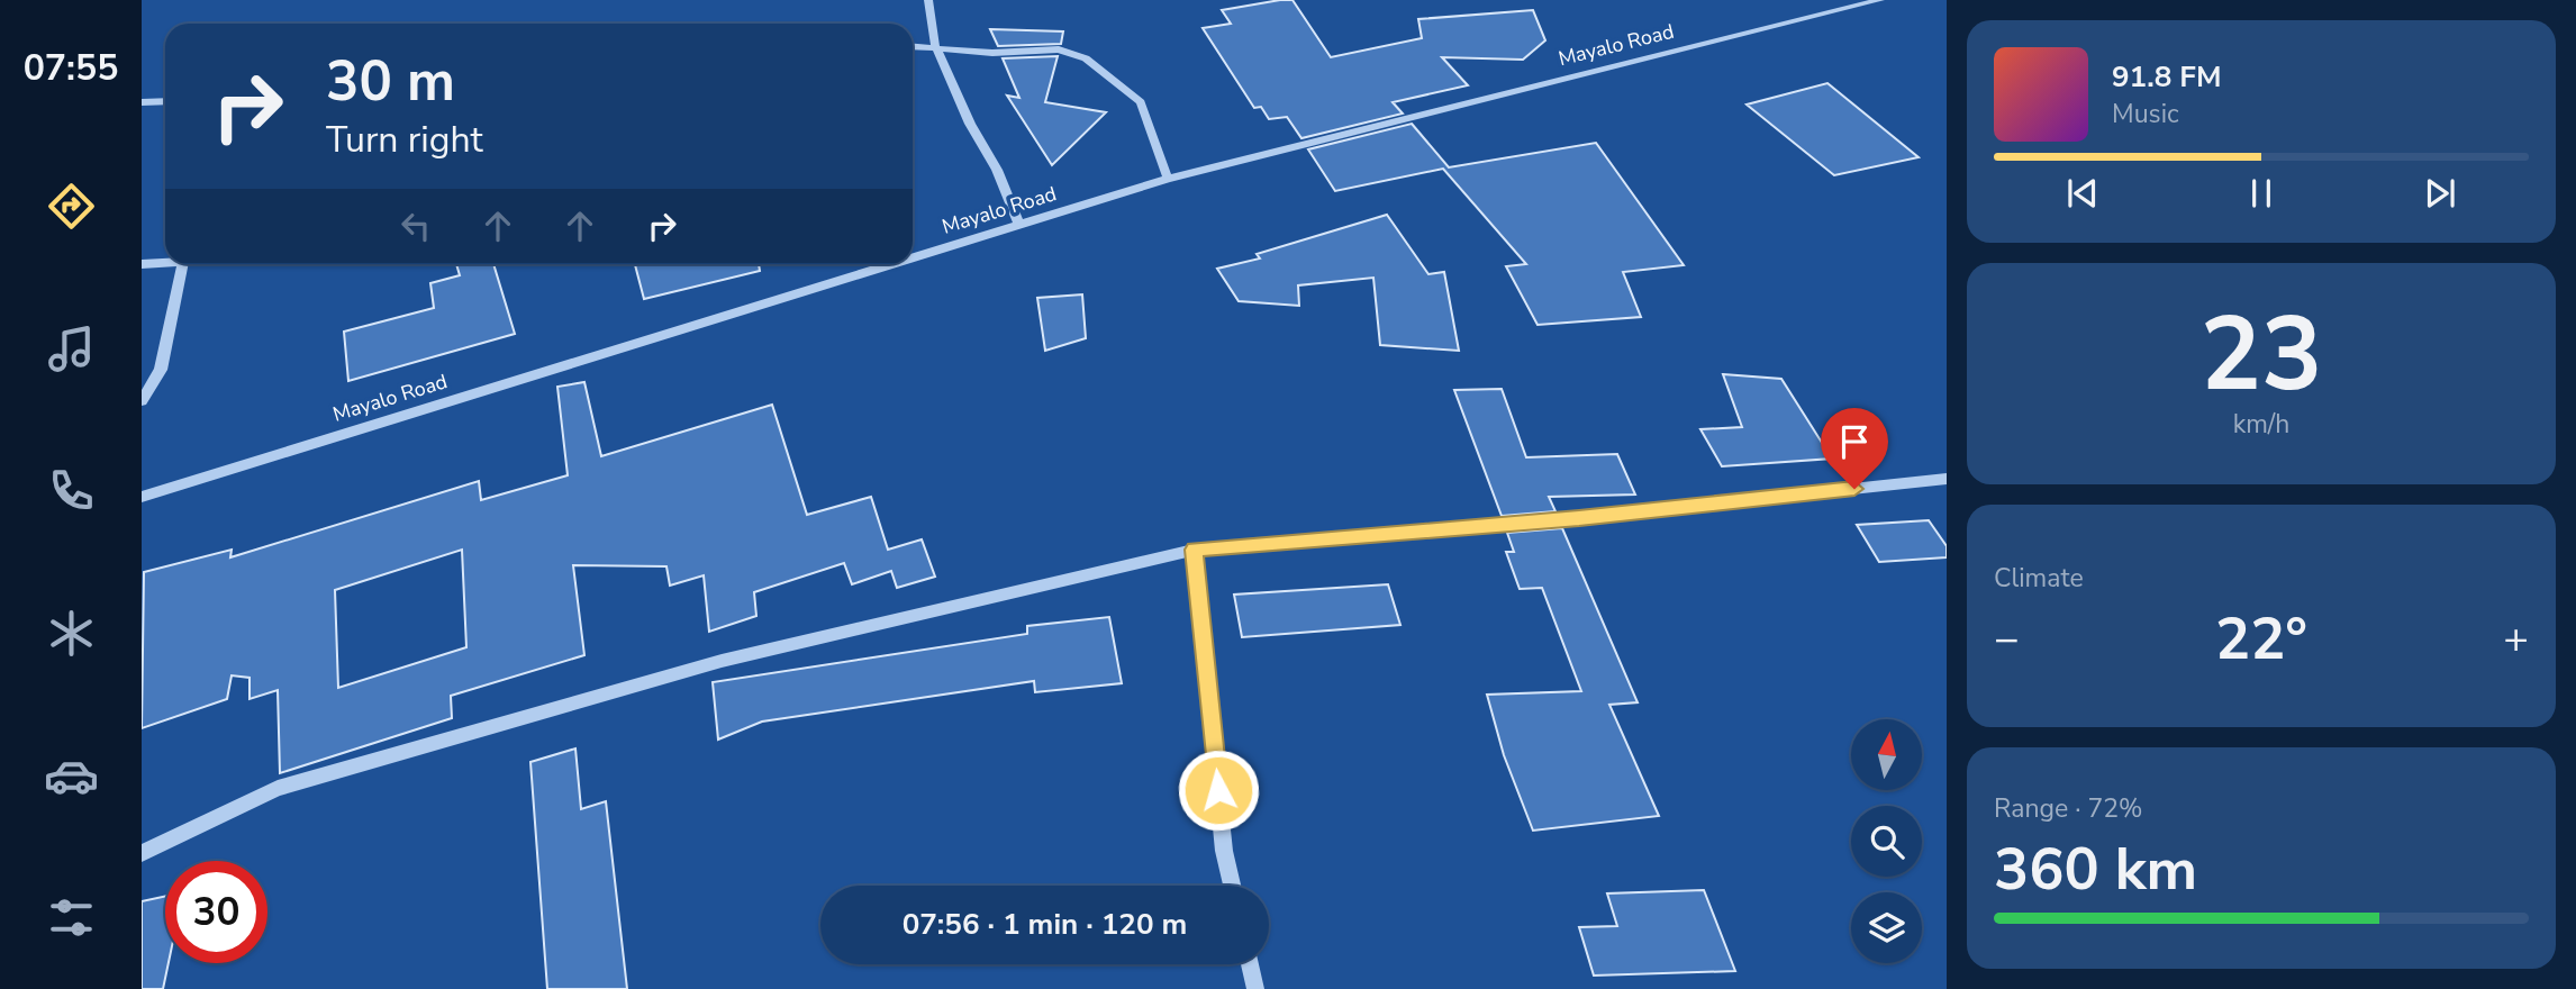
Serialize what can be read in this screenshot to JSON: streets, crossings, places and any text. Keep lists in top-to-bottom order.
{
  "streets": {
    "street": ["Mayalo Road"]
  },
  "north": "top",
  "page": {
    "tabs": "07:55",
    "turn": ["30 m", "Turn right"],
    "song": ["91.8 FM", "Music"],
    "tile": [
      ["23", "km/h"],
      "Climate",
      ["Range · 72%", "360 km"]
    ],
    "heat": ["−", "22°", "+"],
    "limit": "30",
    "trip": "07:56 · 1 min · 120 m"
  }
}
